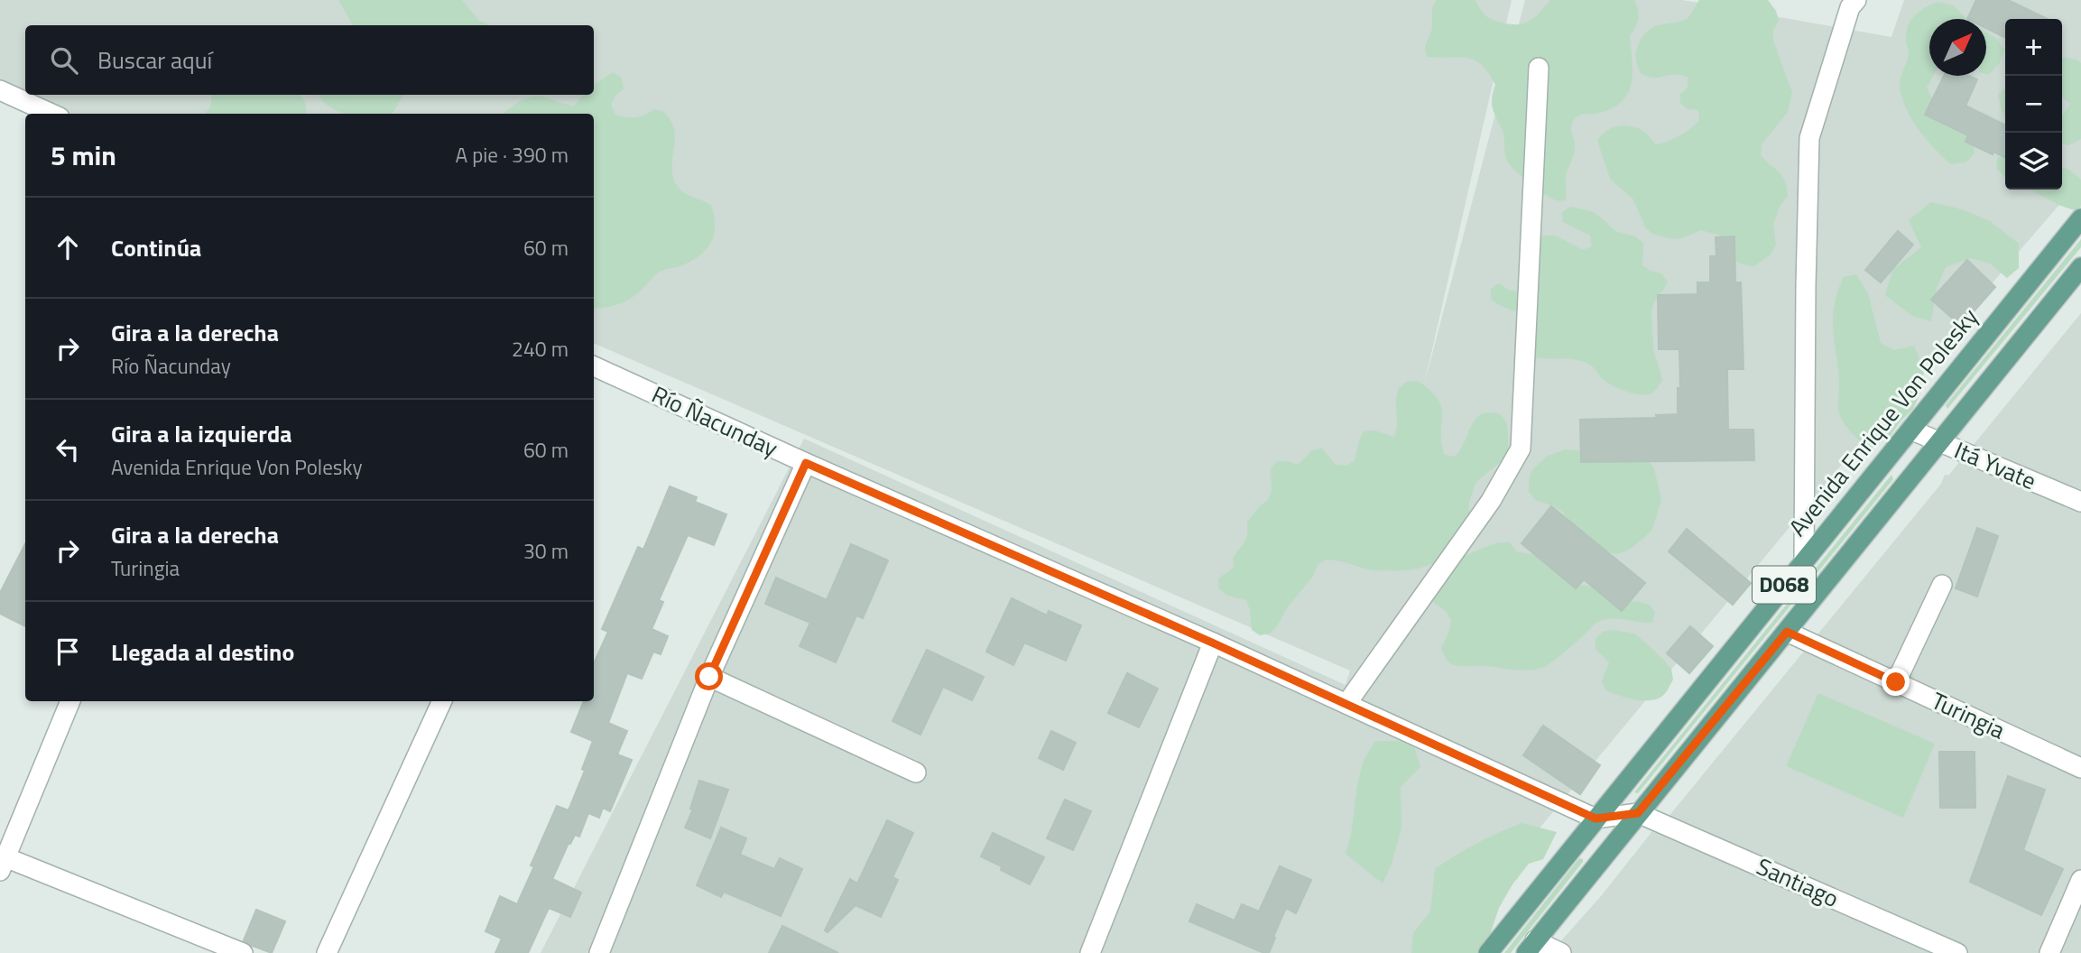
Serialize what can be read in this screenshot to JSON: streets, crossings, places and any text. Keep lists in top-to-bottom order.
{
  "streets": {
    "main road": ["Avenida Enrique Von Polesky", "D068"],
    "street": [
      "Río Ñacunday",
      "Itá Yvate",
      "Turingia",
      "Santiago"
    ]
  },
  "crossings": [
    ["Río Ñacunday", "Avenida Enrique Von Polesky"],
    ["Avenida Enrique Von Polesky", "Itá Yvate"],
    ["Itá Yvate", "D068"],
    ["D068", "Turingia"],
    ["D068", "Santiago"]
  ],
  "north": "top right",
  "page": {
    "map_buttons": ["+", "−"],
    "search": "Buscar aquí",
    "heading": ["5 min", "A pie · 390 m"],
    "list": [
      ["Continúa", "60 m"],
      ["Gira a la derecha", "Río Ñacunday", "240 m"],
      ["Gira a la izquierda", "Avenida Enrique Von Polesky", "60 m"],
      ["Gira a la derecha", "Turingia", "30 m"],
      "Llegada al destino"
    ]
  }
}
